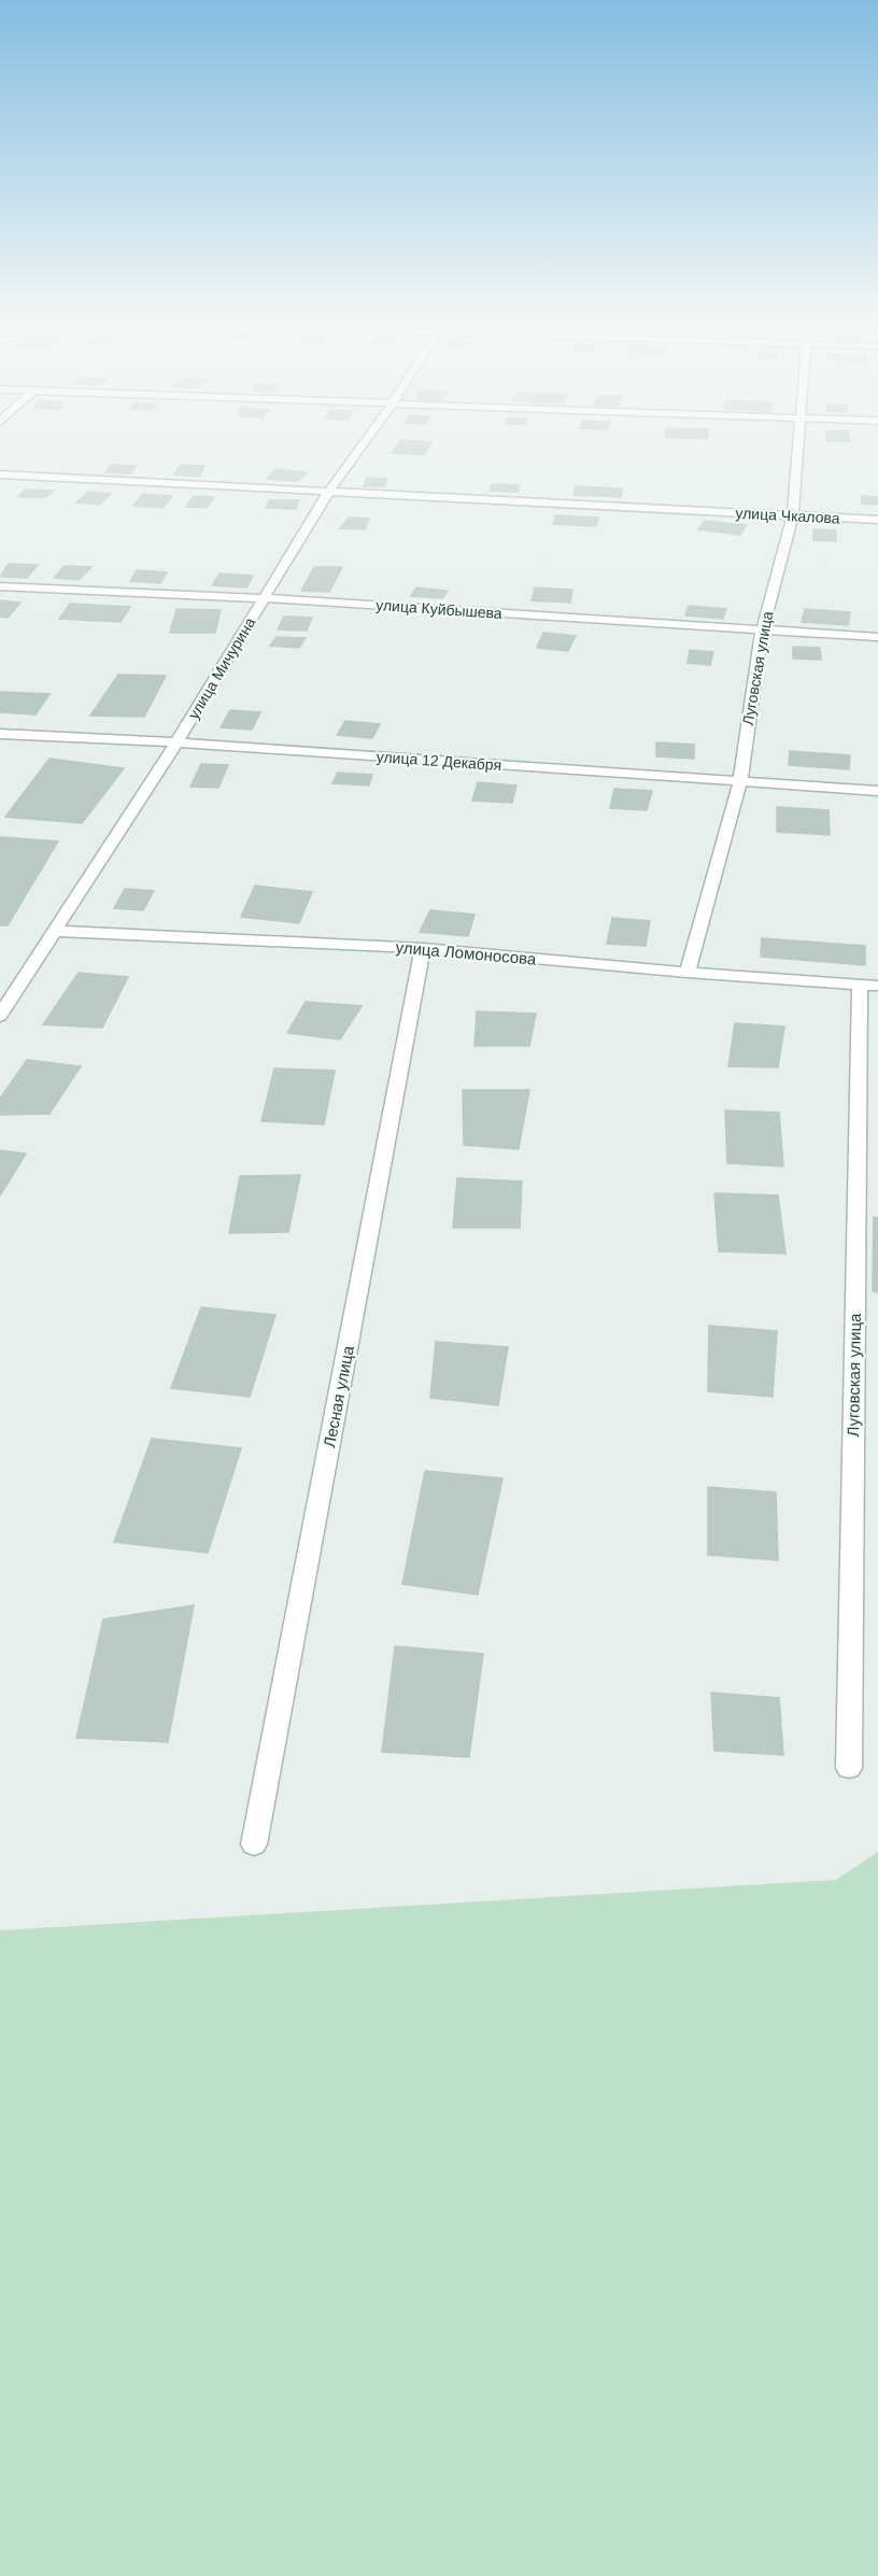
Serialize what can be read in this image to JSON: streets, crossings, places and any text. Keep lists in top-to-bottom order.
{
  "streets": {
    "street": [
      "улица Чкалова",
      "улица Куйбышева",
      "улица Мичурина",
      "Луговская улица",
      "улица 12 Декабря",
      "улица Ломоносова",
      "Лесная улица"
    ]
  },
  "crossings": [
    ["улица Чкалова", "улица Мичурина"],
    ["улица Чкалова", "Луговская улица"],
    ["улица Куйбышева", "улица Мичурина"],
    ["улица Куйбышева", "Луговская улица"],
    ["улица Мичурина", "улица 12 Декабря"],
    ["улица Мичурина", "улица Ломоносова"],
    ["Луговская улица", "улица 12 Декабря"],
    ["Луговская улица", "улица Ломоносова"],
    ["улица Ломоносова", "Лесная улица"]
  ]
}
